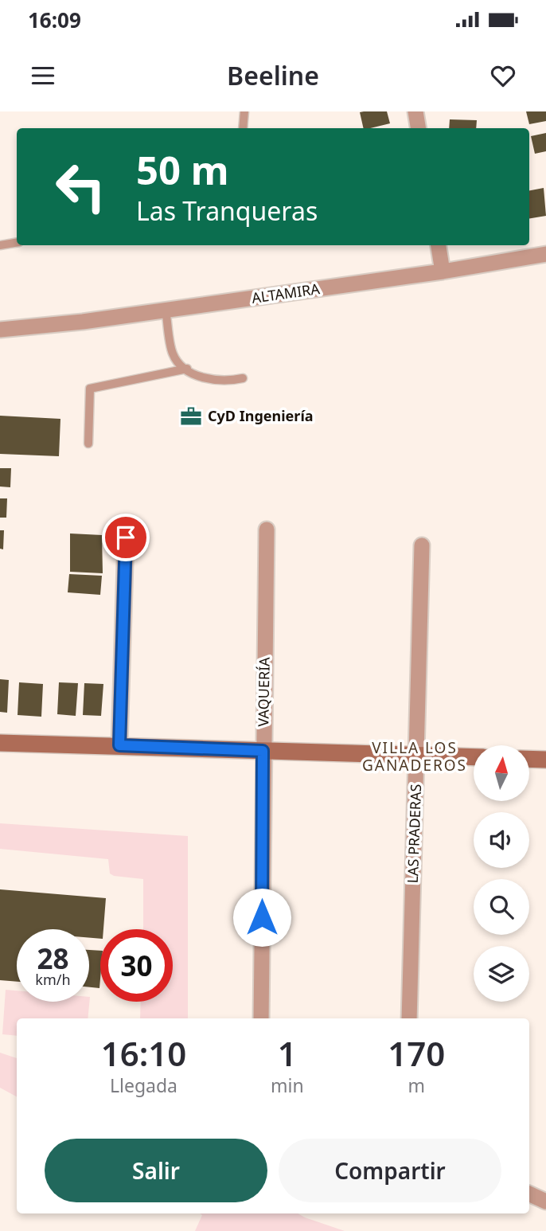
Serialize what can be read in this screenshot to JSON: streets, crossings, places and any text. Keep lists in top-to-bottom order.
{
  "streets": {
    "street": ["ALTAMIRA", "VAQUERÍA", "LAS PRADERAS"]
  },
  "districts": ["VILLA LOS GANADEROS"],
  "places": {
    "office": ["CyD Ingeniería"]
  },
  "north": "top",
  "page": {
    "status": "16:09",
    "header": "Beeline",
    "turn": ["50 m", "Las Tranqueras"],
    "speed": "28 km/h",
    "limit": "30",
    "eta": [
      "16:10",
      "Llegada",
      "1",
      "min",
      "170",
      "m"
    ],
    "buttons": ["Salir", "Compartir"]
  }
}
